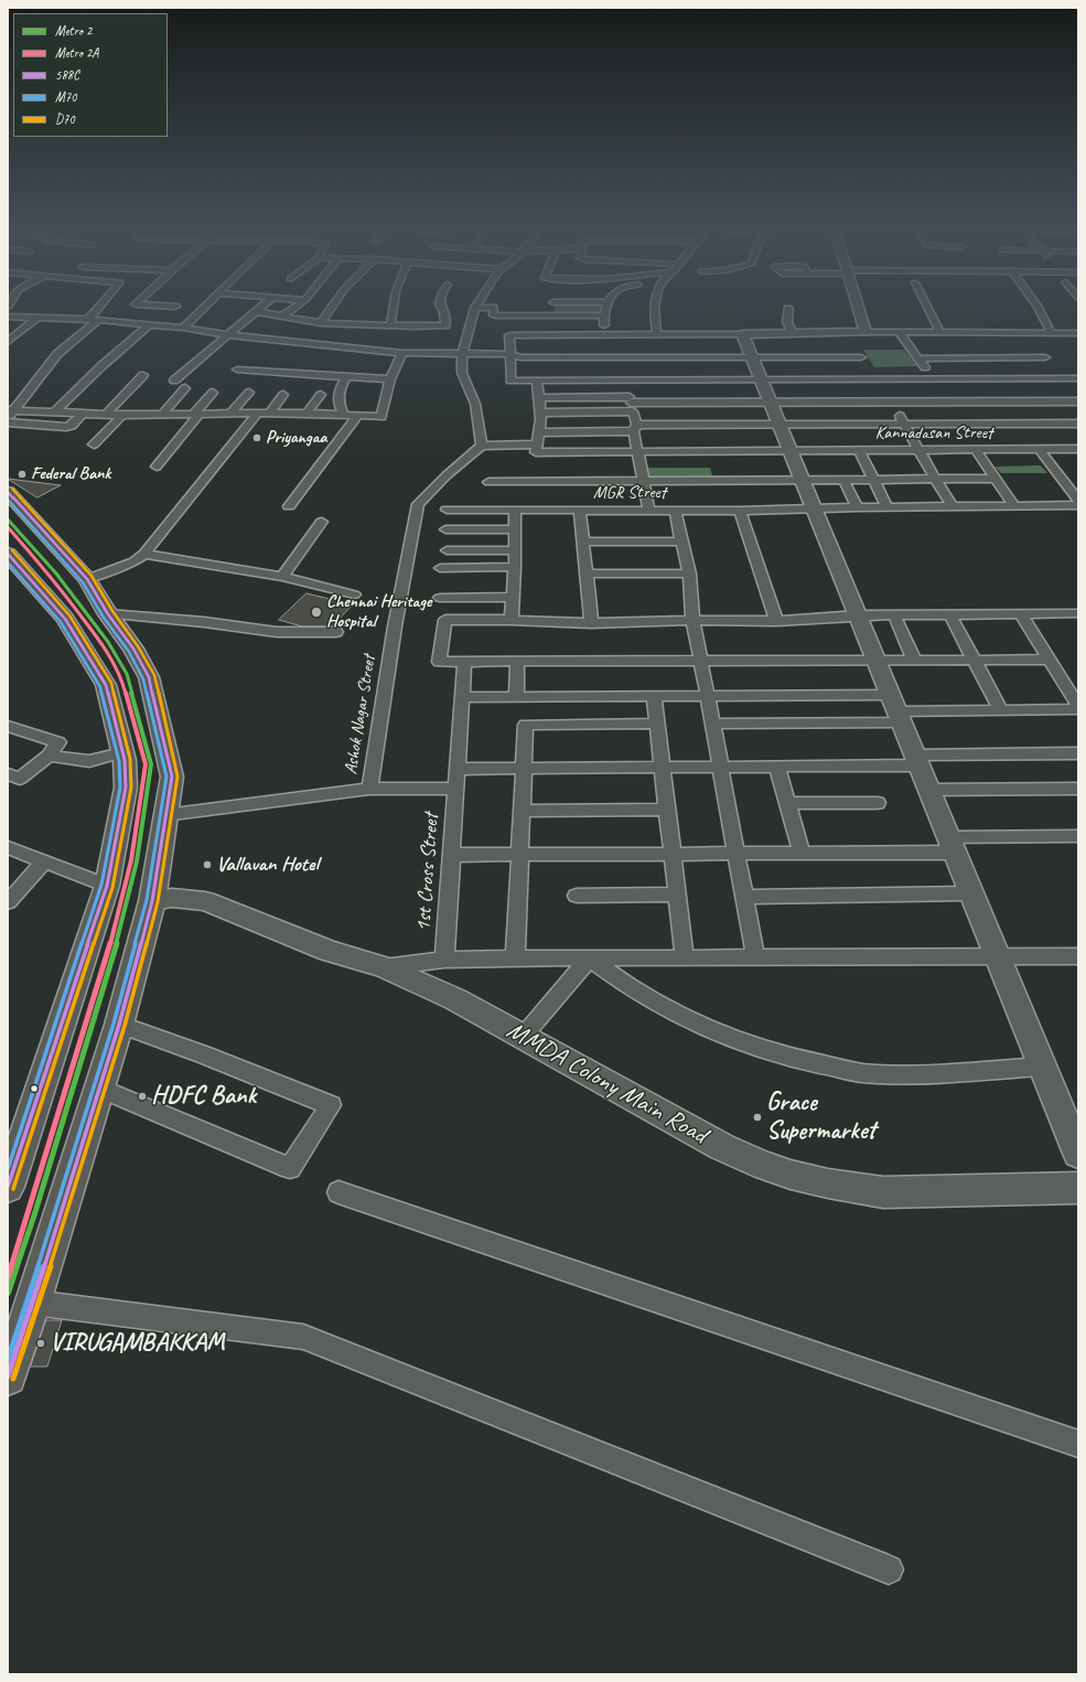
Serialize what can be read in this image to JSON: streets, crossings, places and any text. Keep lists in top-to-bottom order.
{
  "streets": {
    "street": [
      "Kannadasan Street",
      "MGR Street",
      "Ashok Nagar Street",
      "1st Cross Street",
      "MMDA Colony Main Road"
    ]
  },
  "crossings": [
    ["Kannadasan Street", "Ashok Nagar Street"],
    ["Ashok Nagar Street", "1st Cross Street"]
  ],
  "places": [
    "Priyangaa",
    "Federal Bank",
    "Chennai Heritage Hospital",
    "Vallavan Hotel",
    "HDFC Bank",
    "Grace Supermarket",
    "VIRUGAMBAKKAM"
  ],
  "lines": [
    "transit line D70",
    "transit line 588C",
    "transit line M70",
    "metro line 2",
    "metro line 2A"
  ],
  "legend": [
    "Metro 2",
    "Metro 2A",
    "588C",
    "M70",
    "D70"
  ]
}
